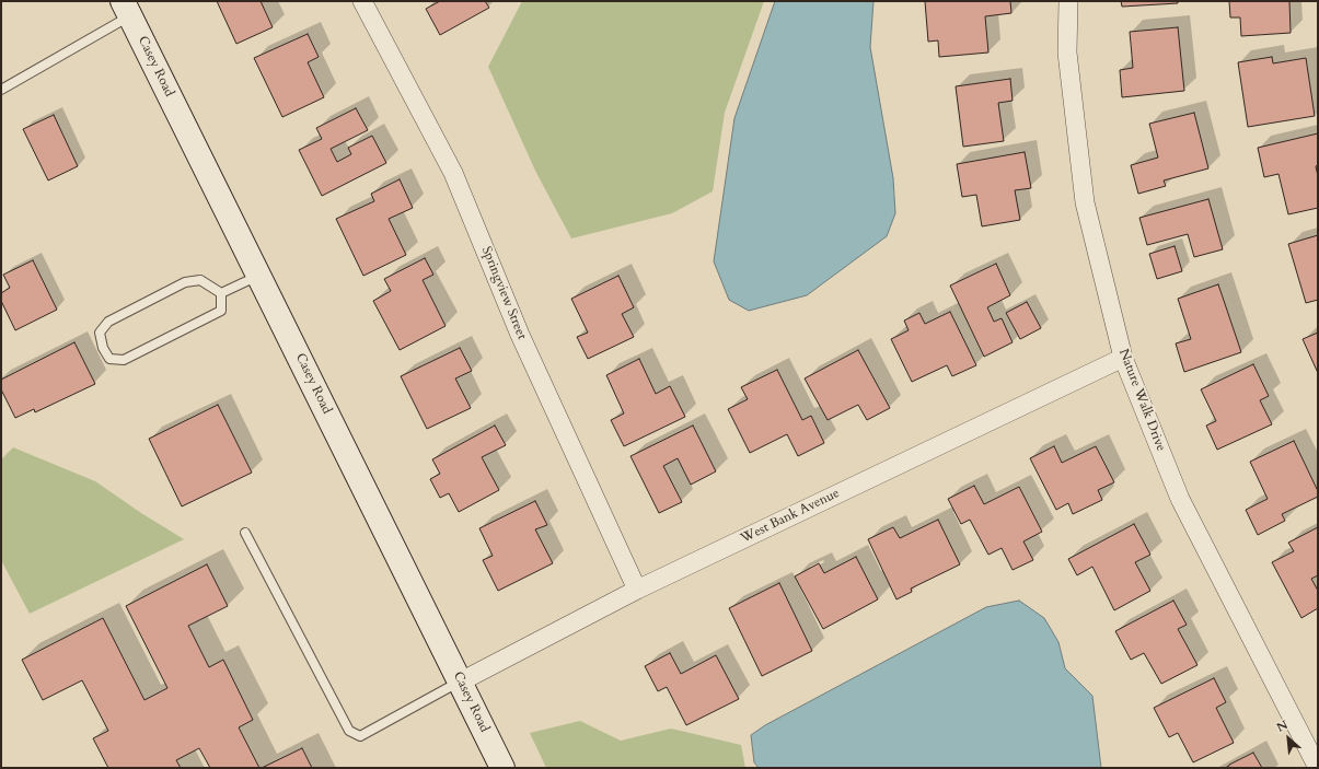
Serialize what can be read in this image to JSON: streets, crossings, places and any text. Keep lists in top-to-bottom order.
{
  "streets": {
    "street": [
      "Casey Road",
      "Springview Street",
      "Nature Walk Drive",
      "West Bank Avenue"
    ]
  },
  "crossings": [
    ["Casey Road", "West Bank Avenue"],
    ["Springview Street", "West Bank Avenue"],
    ["Nature Walk Drive", "West Bank Avenue"]
  ],
  "north": "top left"
}
